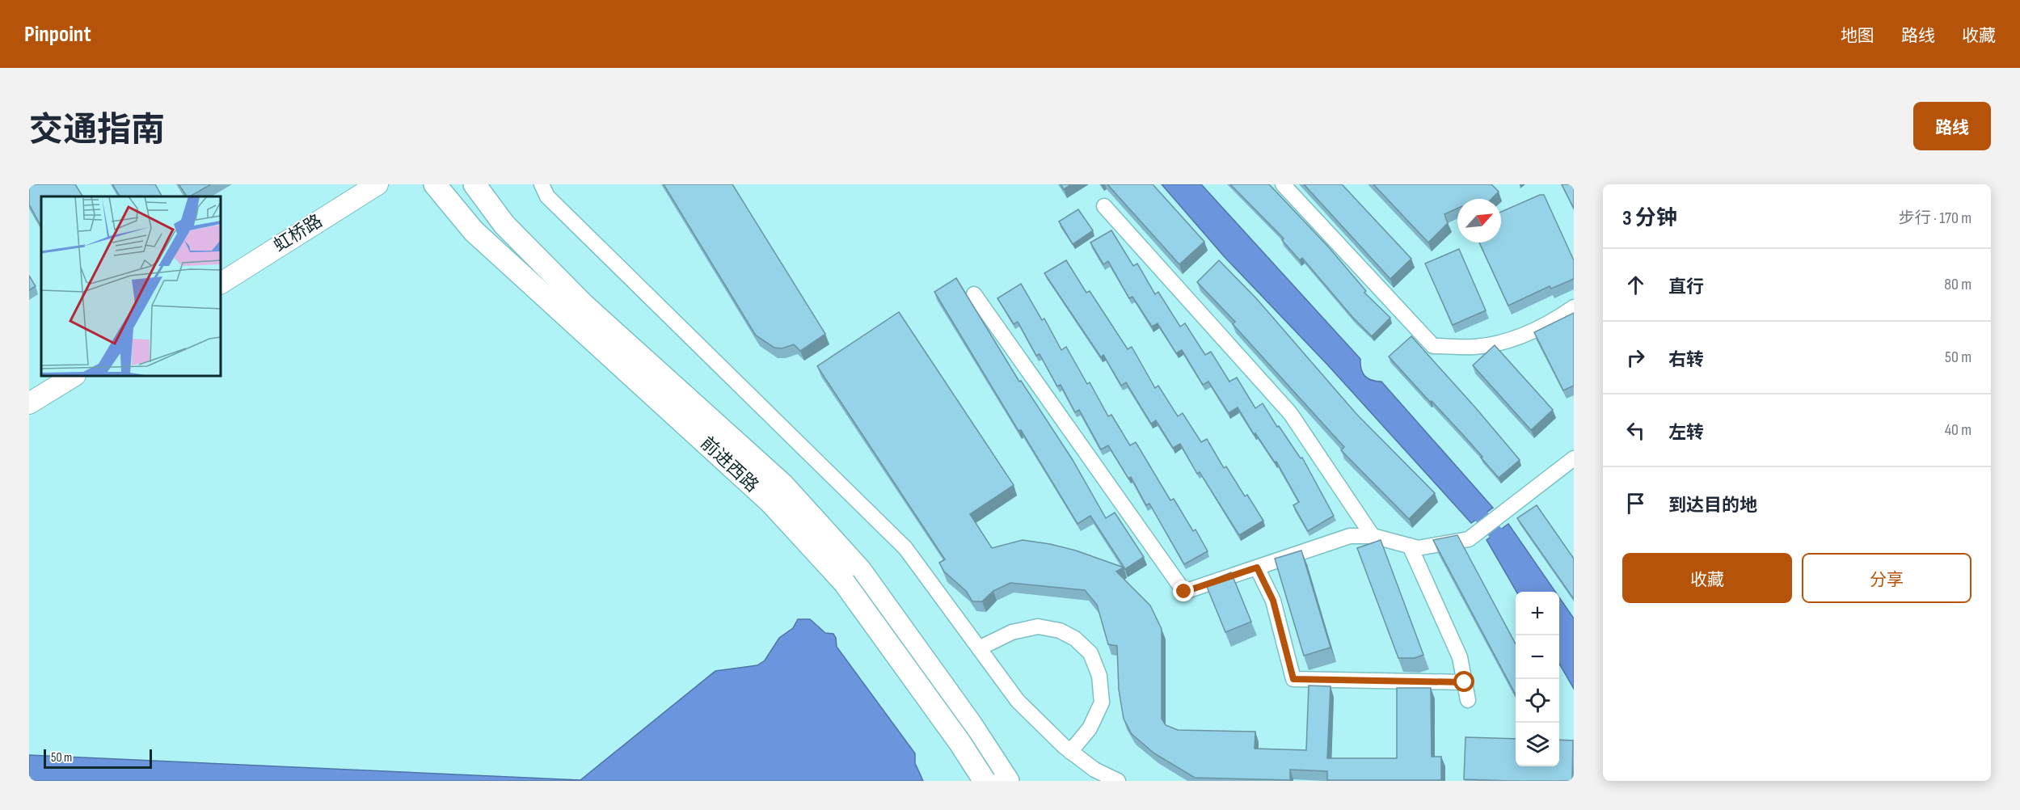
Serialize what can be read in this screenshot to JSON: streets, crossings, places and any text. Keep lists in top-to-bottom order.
{
  "streets": {
    "main road": ["前进西路"],
    "street": ["虹桥路"]
  },
  "scale_bar": "50 m",
  "north": "top right",
  "page": {
    "header": "Pinpoint",
    "nav": ["地图", "路线", "收藏"],
    "title": "交通指南",
    "buttons": [
      "路线",
      ["收藏", "分享"]
    ],
    "heading": ["3 分钟", "步行 · 170 m"],
    "list": [
      ["直行", "80 m"],
      ["右转", "50 m"],
      ["左转", "40 m"],
      "到达目的地"
    ],
    "map_buttons": ["+", "−"],
    "scale": "50 m"
  }
}
